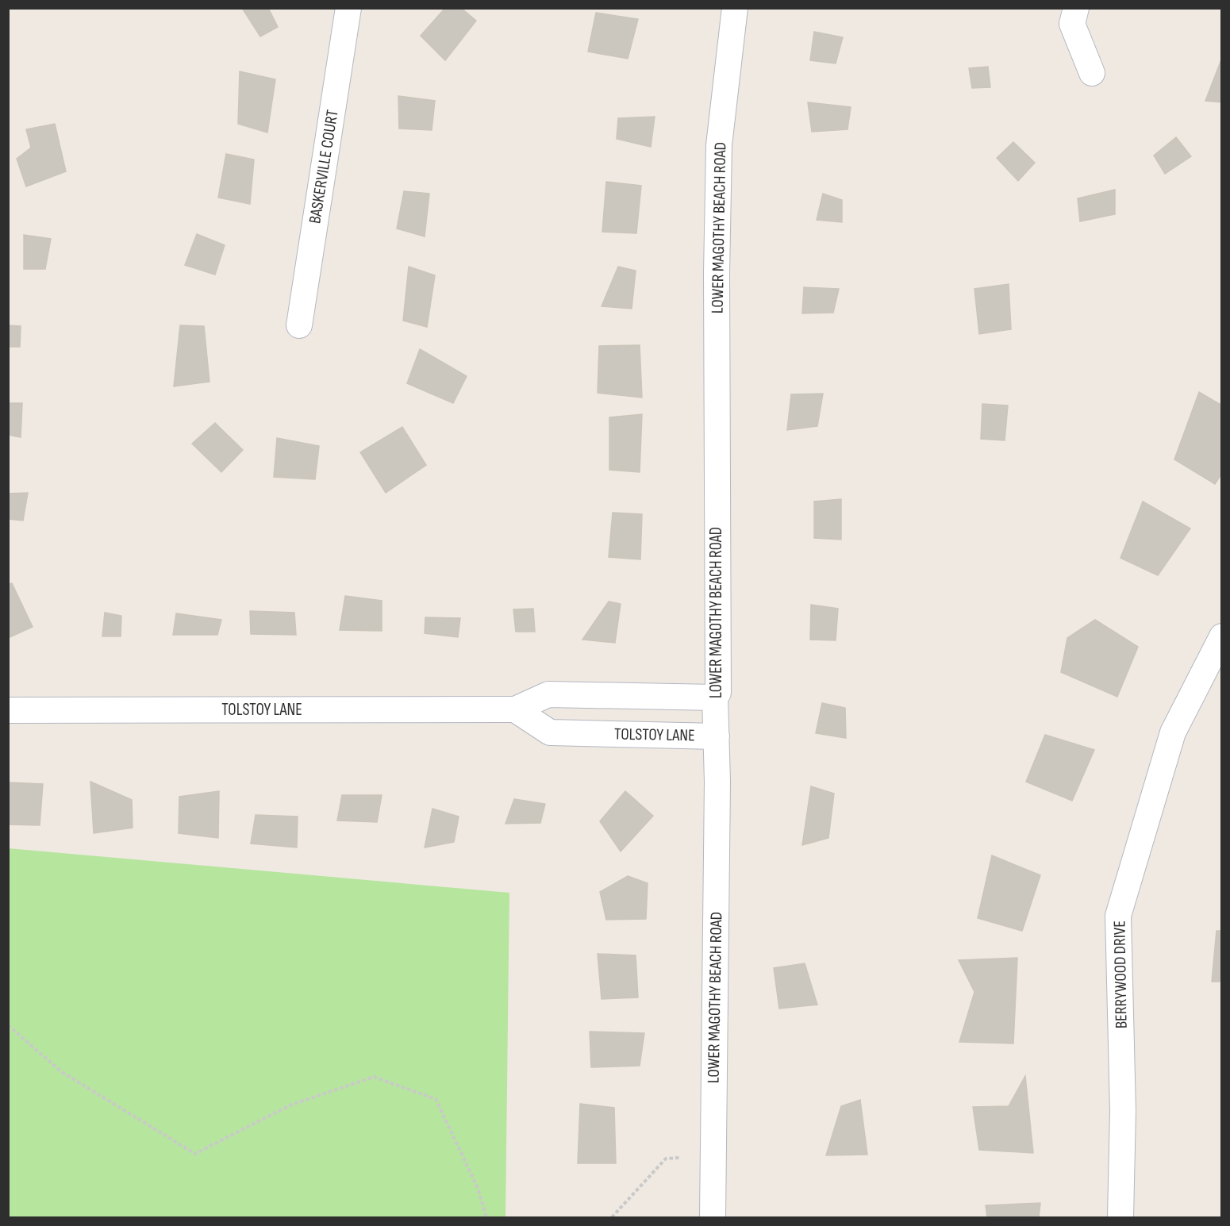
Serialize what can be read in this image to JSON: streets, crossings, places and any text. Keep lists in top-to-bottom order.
{
  "streets": {
    "street": [
      "BASKERVILLE COURT",
      "LOWER MAGOTHY BEACH ROAD",
      "TOLSTOY LANE",
      "BERRYWOOD DRIVE"
    ]
  },
  "crossings": [
    ["LOWER MAGOTHY BEACH ROAD", "TOLSTOY LANE"]
  ]
}
